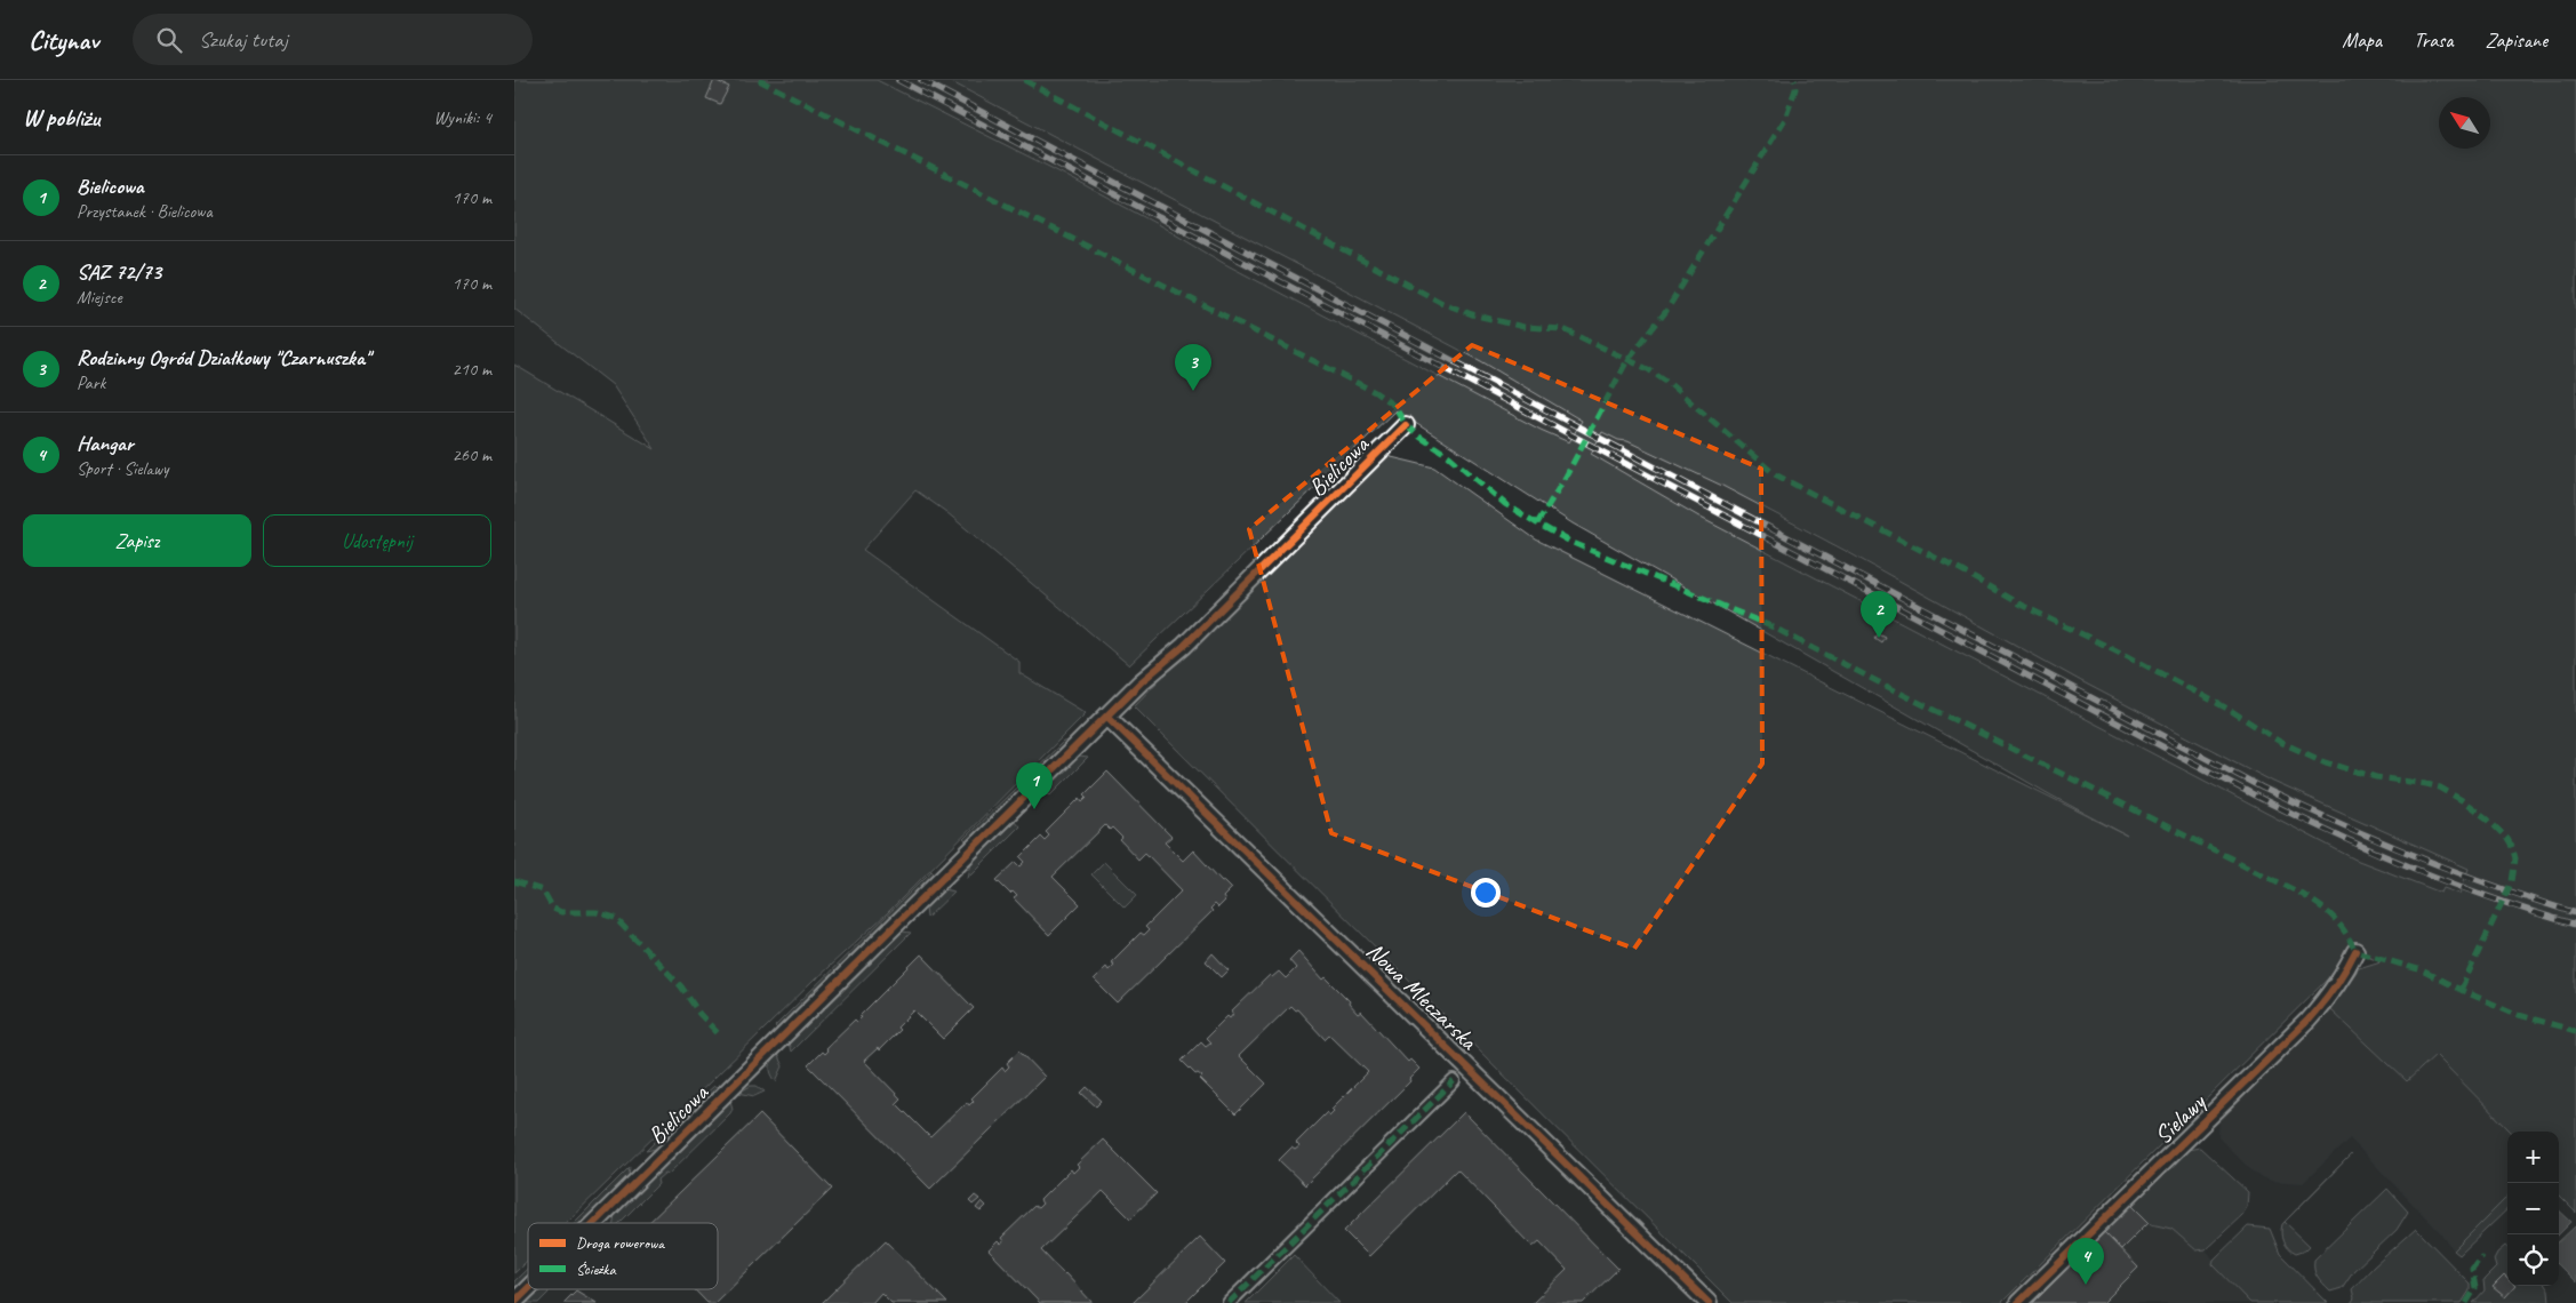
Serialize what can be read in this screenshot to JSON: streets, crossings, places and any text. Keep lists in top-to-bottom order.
{
  "streets": {
    "street": ["Bielicowa", "Nowa Mleczarska", "Sielawy"]
  },
  "crossings": [
    ["Bielicowa", "Nowa Mleczarska"]
  ],
  "legend": ["Droga rowerowa", "Ścieżka"],
  "north": "top left",
  "page": {
    "header": "Citynav",
    "search": "Szukaj tutaj",
    "nav": ["Mapa", "Trasa", "Zapisane"],
    "heading": ["W pobliżu", "Wyniki: 4"],
    "list": [
      {
        "mark": "1",
        "name": "Bielicowa",
        "note": "Przystanek · Bielicowa",
        "value": "170 m"
      },
      {
        "mark": "2",
        "name": "SAZ 72/73",
        "note": "Miejsce",
        "value": "170 m"
      },
      {
        "mark": "3",
        "name": "Rodzinny Ogród Działkowy \"Czarnuszka\"",
        "note": "Park",
        "value": "210 m"
      },
      {
        "mark": "4",
        "name": "Hangar",
        "note": "Sport · Sielawy",
        "value": "260 m"
      }
    ],
    "pins": [
      "3",
      "2",
      "1",
      "4"
    ],
    "buttons": ["Zapisz", "Udostępnij"],
    "map_buttons": ["+", "−"]
  }
}
